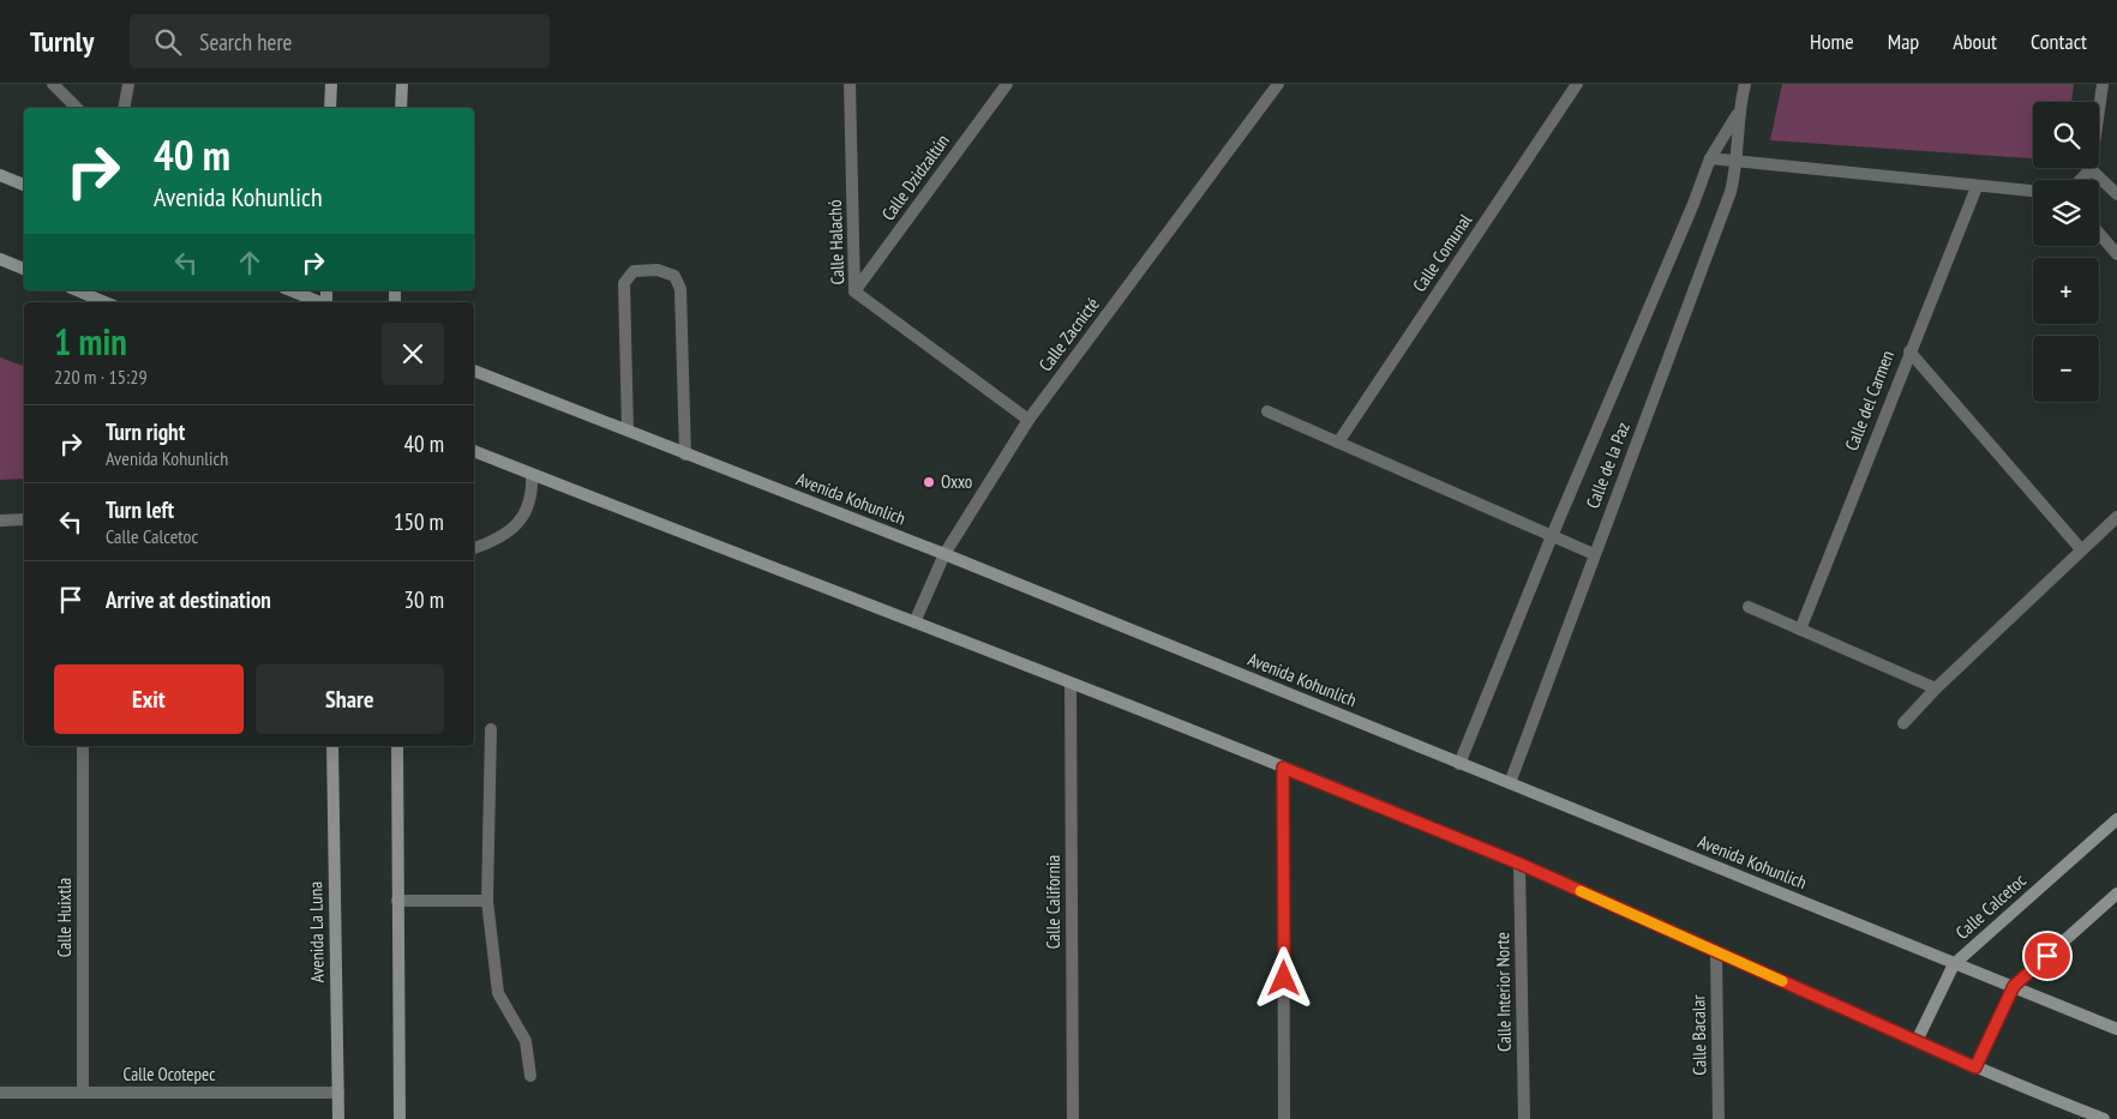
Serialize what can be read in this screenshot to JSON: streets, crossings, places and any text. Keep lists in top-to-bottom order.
{
  "streets": {
    "street": [
      "Calle Dzidzaltún",
      "Calle Halachó",
      "Calle Comunal",
      "Calle Zacnicté",
      "Calle del Carmen",
      "Calle de la Paz",
      "Avenida Kohunlich",
      "Calle California",
      "Calle Calcetoc",
      "Calle Huixtla",
      "Avenida La Luna",
      "Calle Interior Norte",
      "Calle Bacalar",
      "Calle Ocotepec"
    ]
  },
  "crossings": [
    ["Calle Dzidzaltún", "Calle Halachó"],
    ["Calle Halachó", "Calle Zacnicté"],
    ["Calle Zacnicté", "Avenida Kohunlich"],
    ["Calle de la Paz", "Avenida Kohunlich"],
    ["Avenida Kohunlich", "Calle Calcetoc"],
    ["Calle Huixtla", "Calle Ocotepec"],
    ["Avenida La Luna", "Calle Ocotepec"]
  ],
  "places": ["Oxxo"],
  "page": {
    "header": "Turnly",
    "search": "Search here",
    "nav": [
      "Home",
      "Map",
      "About",
      "Contact"
    ],
    "map_buttons": ["+", "−"],
    "turn": ["40 m", "Avenida Kohunlich"],
    "heading": ["1 min", "220 m · 15:29"],
    "list": [
      {
        "name": "Turn right",
        "note": "Avenida Kohunlich",
        "value": "40 m"
      },
      {
        "name": "Turn left",
        "note": "Calle Calcetoc",
        "value": "150 m"
      },
      {
        "name": "Arrive at destination",
        "value": "30 m"
      }
    ],
    "buttons": ["Exit", "Share"]
  }
}
